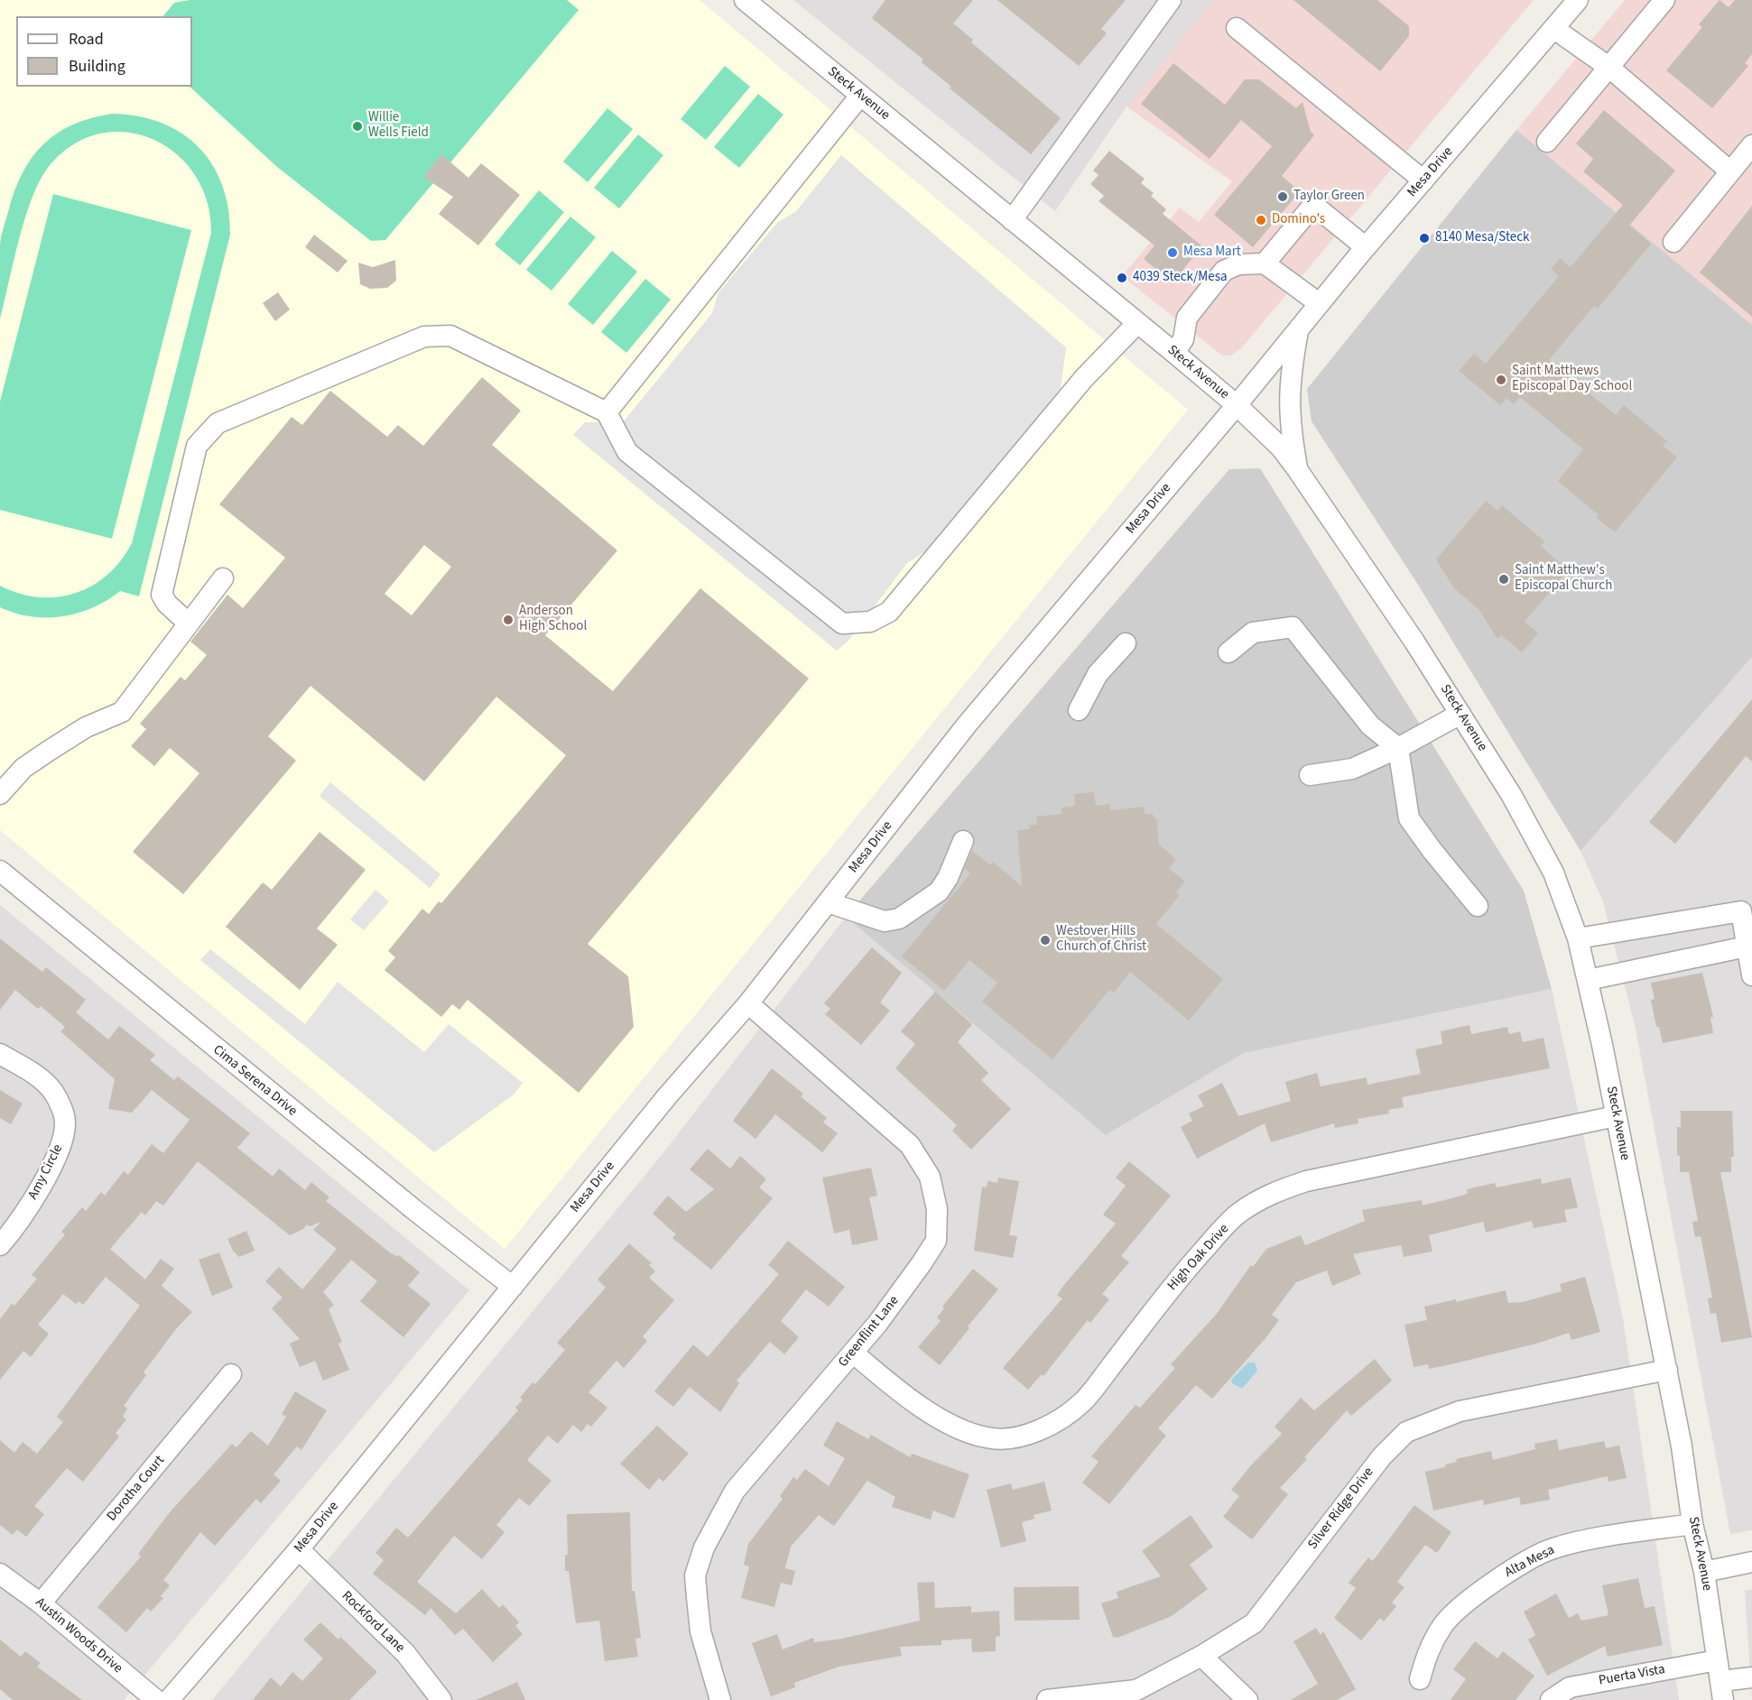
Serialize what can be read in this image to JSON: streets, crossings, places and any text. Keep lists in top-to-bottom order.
{
  "streets": {
    "street": [
      "Steck Avenue",
      "Mesa Drive",
      "Cima Serena Drive",
      "Amy Circle",
      "High Oak Drive",
      "Greenflint Lane",
      "Dorotha Court",
      "Silver Ridge Drive",
      "Alta Mesa",
      "Rockford Lane",
      "Austin Woods Drive",
      "Puerta Vista"
    ]
  },
  "crossings": [
    ["Steck Avenue", "Mesa Drive"],
    ["Steck Avenue", "High Oak Drive"],
    ["Steck Avenue", "Silver Ridge Drive"],
    ["Steck Avenue", "Alta Mesa"],
    ["Steck Avenue", "Puerta Vista"],
    ["Mesa Drive", "Cima Serena Drive"],
    ["Mesa Drive", "Greenflint Lane"],
    ["Mesa Drive", "Rockford Lane"],
    ["High Oak Drive", "Greenflint Lane"],
    ["Dorotha Court", "Austin Woods Drive"]
  ],
  "places": [
    "Willie Wells Field",
    "Taylor Green",
    "Domino's",
    "8140 Mesa/Steck",
    "Mesa Mart",
    "4039 Steck/Mesa",
    "Saint Matthews Episcopal Day School",
    "Saint Matthew's Episcopal Church",
    "Anderson High School",
    "Westover Hills Church of Christ"
  ],
  "legend": ["Road", "Building"]
}
